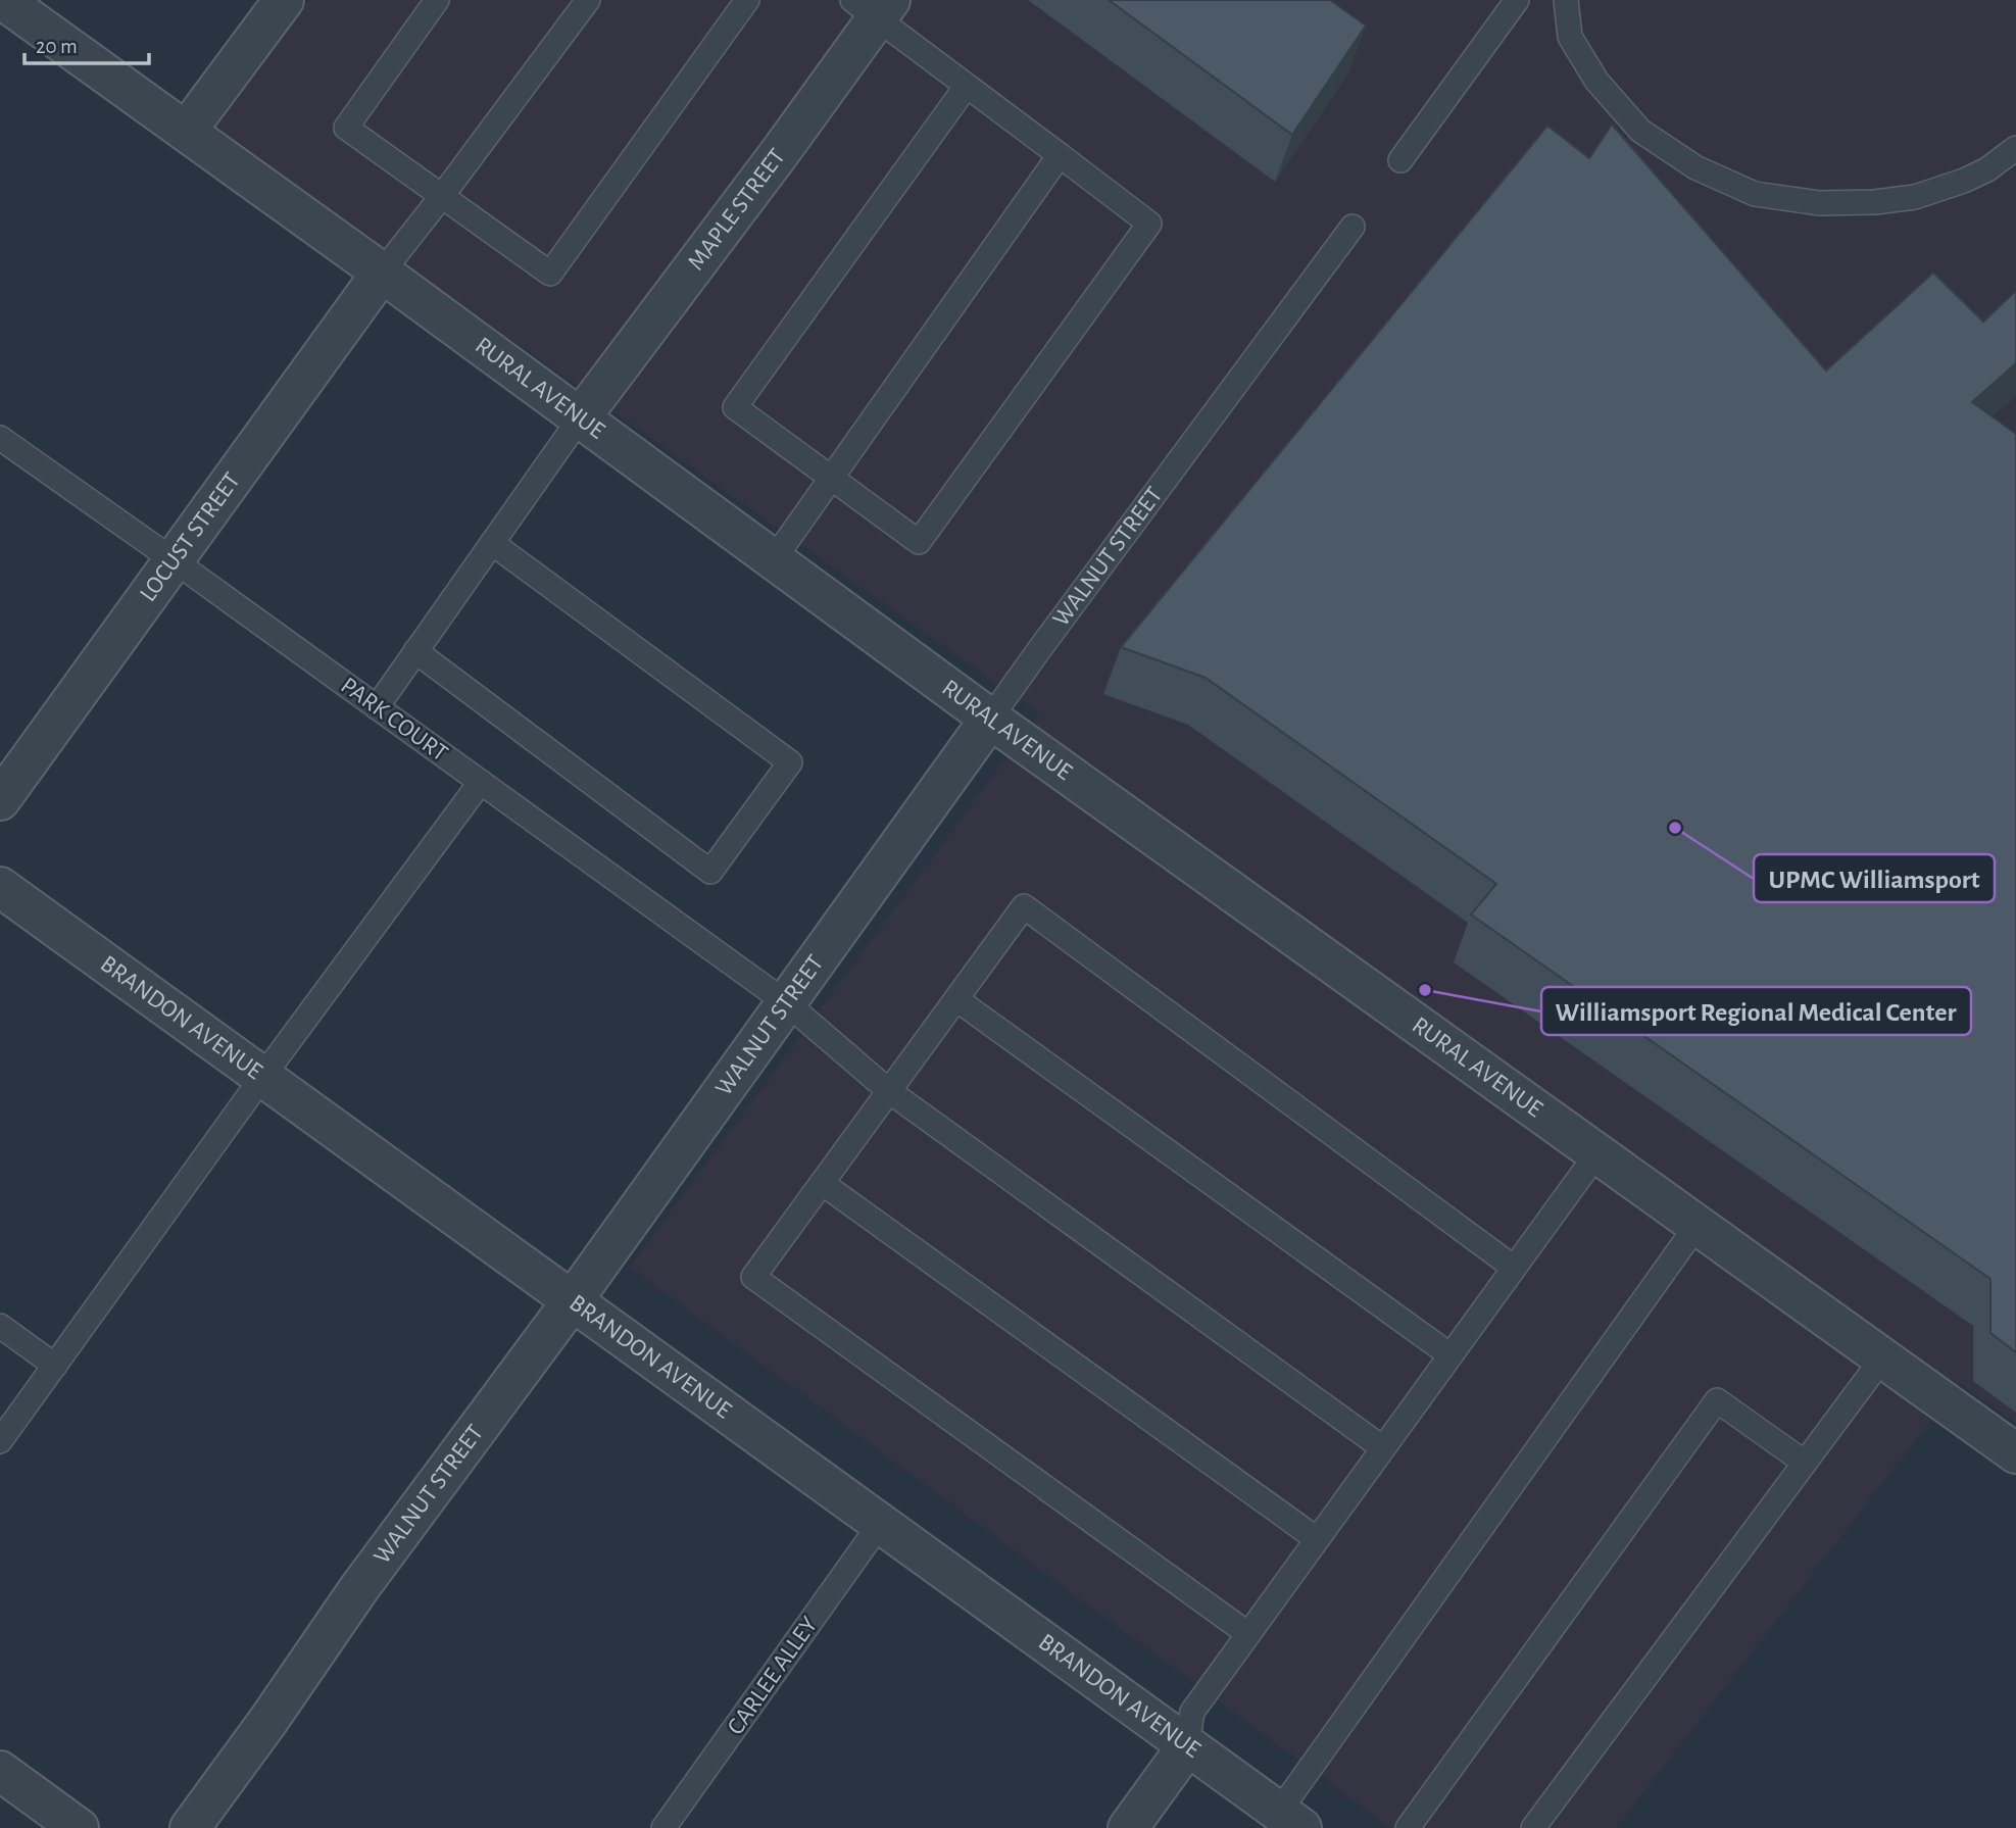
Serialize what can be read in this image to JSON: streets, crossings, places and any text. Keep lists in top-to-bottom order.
{
  "streets": {
    "street": [
      "MAPLE STREET",
      "RURAL AVENUE",
      "LOCUST STREET",
      "WALNUT STREET",
      "BRANDON AVENUE"
    ],
    "lane": ["PARK COURT", "CARLEE ALLEY"]
  },
  "crossings": [
    ["MAPLE STREET", "RURAL AVENUE"],
    ["RURAL AVENUE", "LOCUST STREET"],
    ["RURAL AVENUE", "WALNUT STREET"],
    ["LOCUST STREET", "PARK COURT"],
    ["WALNUT STREET", "PARK COURT"],
    ["WALNUT STREET", "BRANDON AVENUE"],
    ["BRANDON AVENUE", "CARLEE ALLEY"]
  ],
  "places": ["UPMC Williamsport", "Williamsport Regional Medical Center"],
  "scale_bar": "20 m"
}
